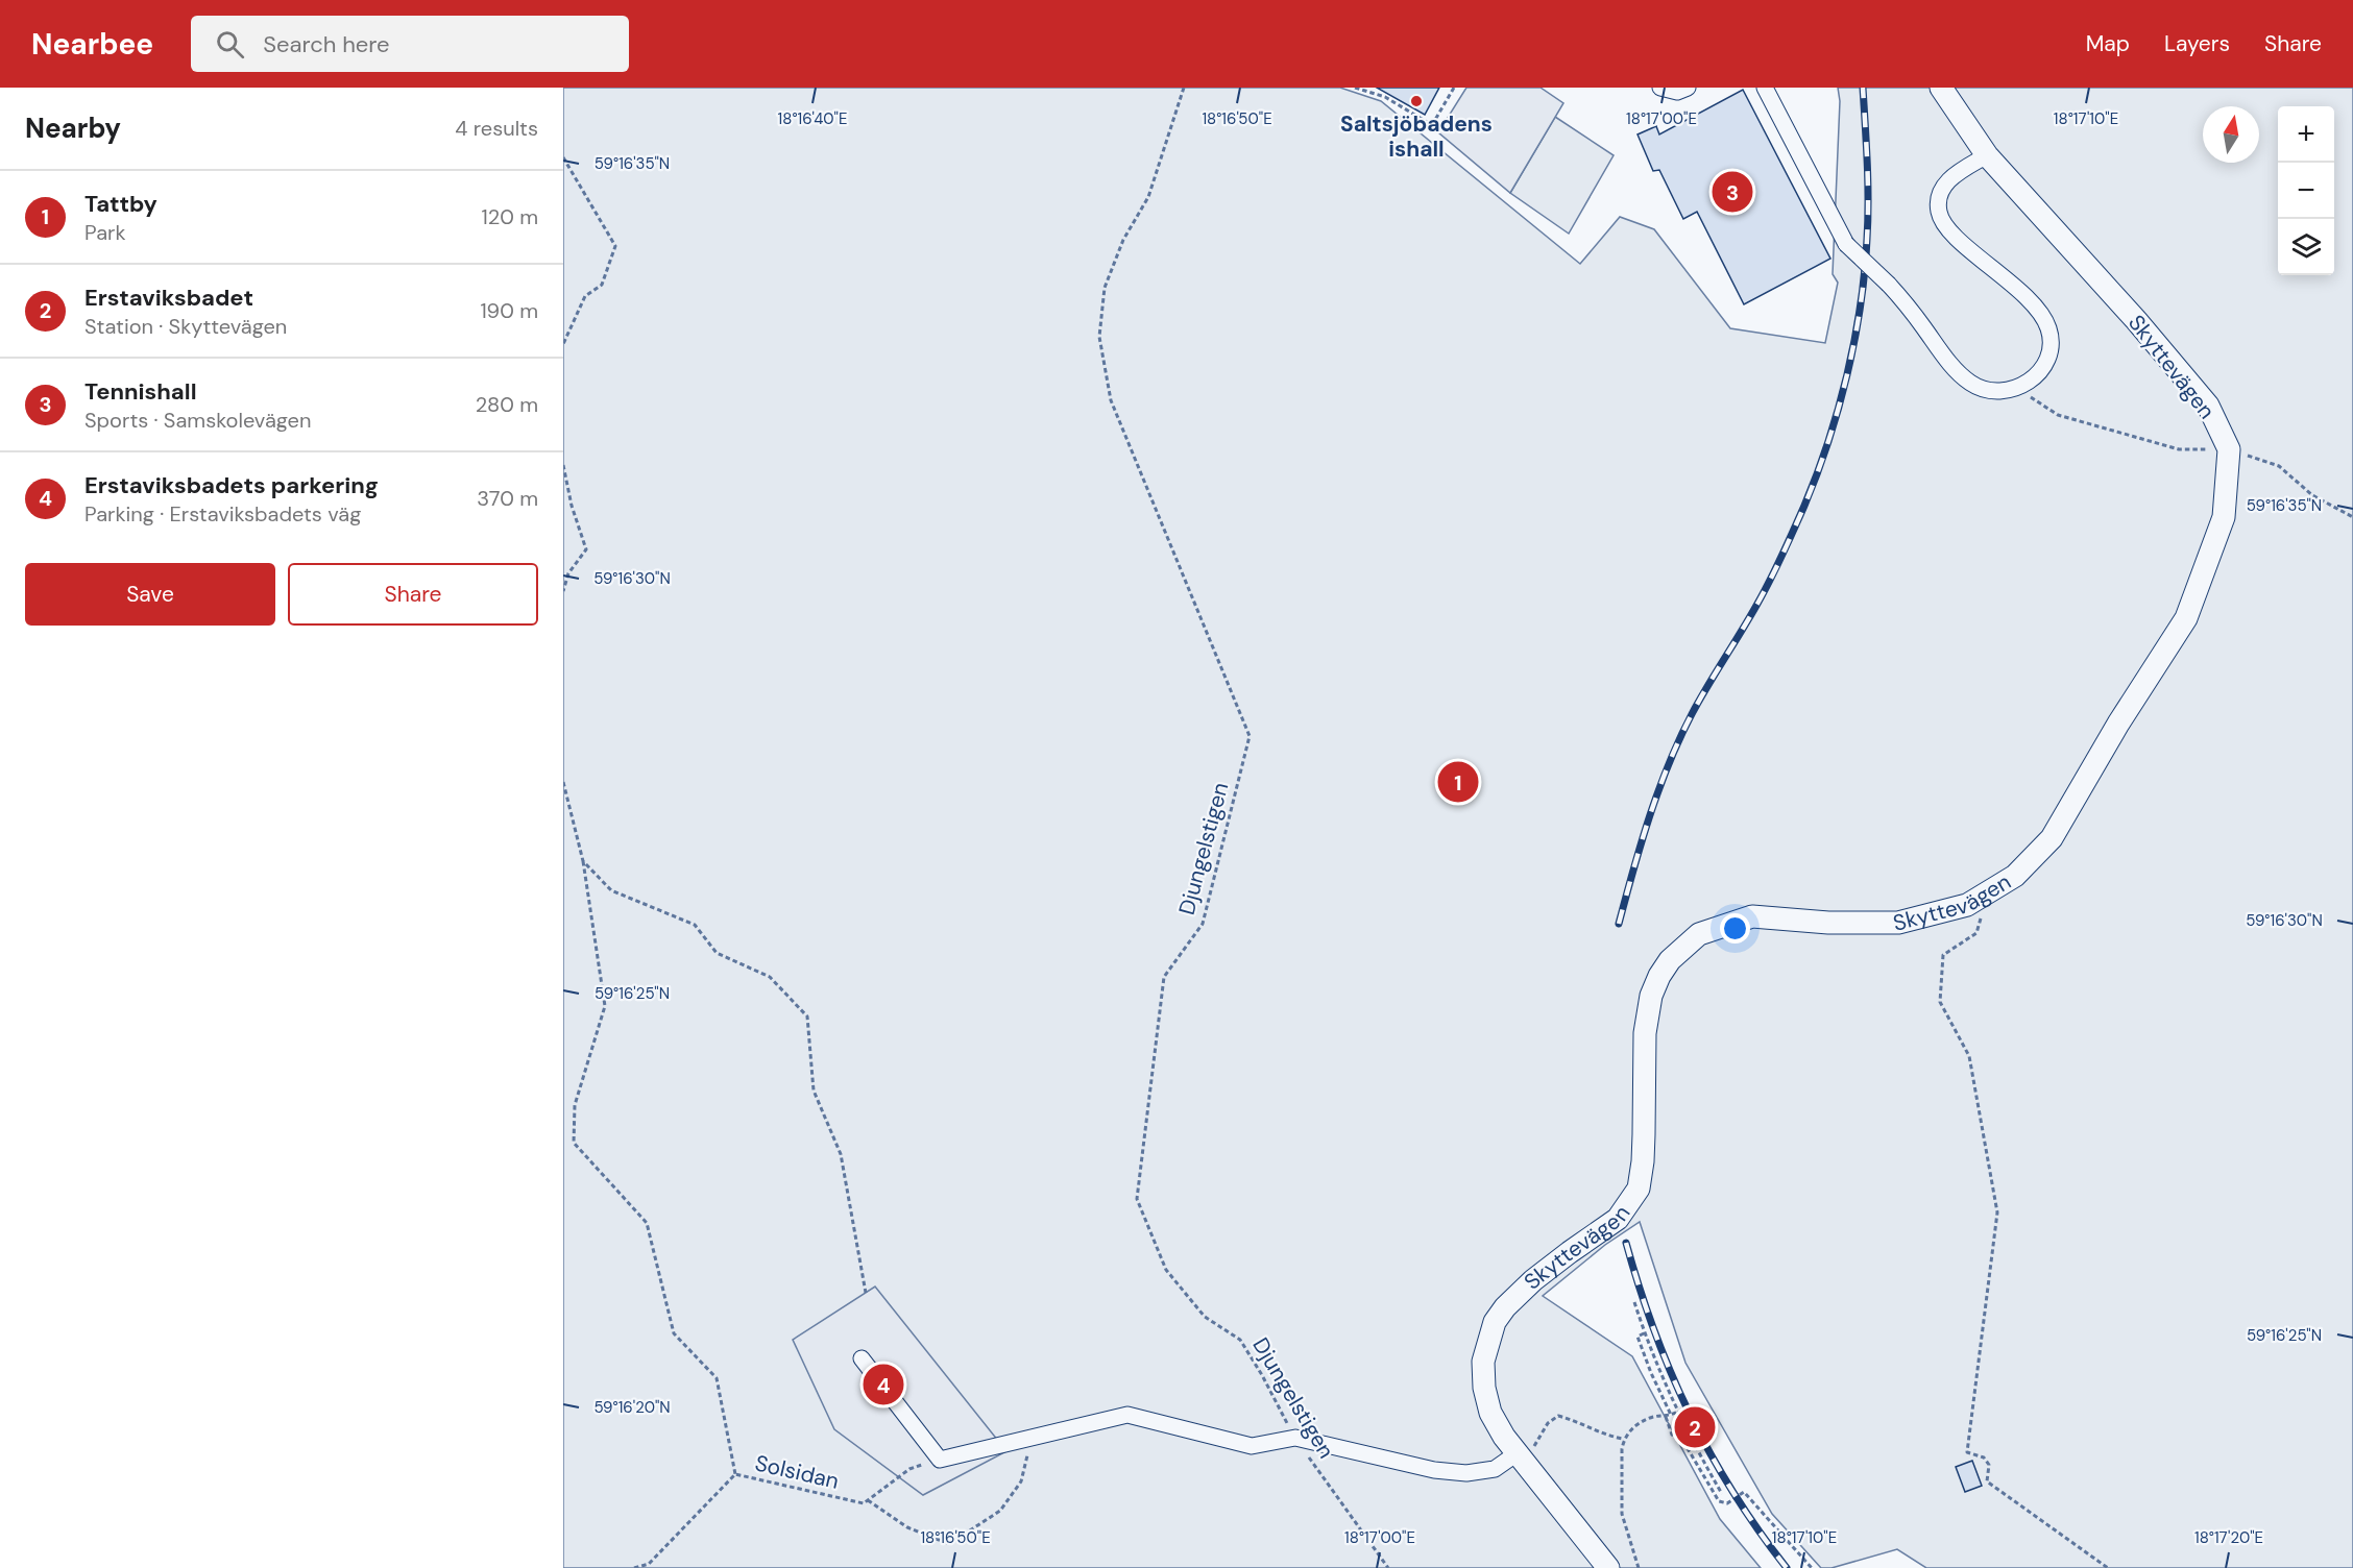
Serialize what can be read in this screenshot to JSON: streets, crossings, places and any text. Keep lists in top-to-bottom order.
{
  "streets": {
    "street": ["Skyttevägen"],
    "path": ["Djungelstigen", "Solsidan"]
  },
  "places": ["Saltsjöbadens ishall"],
  "north": "top",
  "page": {
    "header": "Nearbee",
    "search": "Search here",
    "nav": ["Map", "Layers", "Share"],
    "heading": ["Nearby", "4 results"],
    "map_buttons": ["+", "−"],
    "list": [
      {
        "mark": "1",
        "name": "Tattby",
        "note": "Park",
        "value": "120 m"
      },
      {
        "mark": "2",
        "name": "Erstaviksbadet",
        "note": "Station · Skyttevägen",
        "value": "190 m"
      },
      {
        "mark": "3",
        "name": "Tennishall",
        "note": "Sports · Samskolevägen",
        "value": "280 m"
      },
      {
        "mark": "4",
        "name": "Erstaviksbadets parkering",
        "note": "Parking · Erstaviksbadets väg",
        "value": "370 m"
      }
    ],
    "pins": [
      "3",
      "1",
      "4",
      "2"
    ],
    "buttons": ["Save", "Share"]
  },
  "coordinates": [
    "18°16'40\"E",
    "18°16'50\"E",
    "18°17'00\"E",
    "18°17'10\"E",
    "59°16'35\"N",
    "59°16'30\"N",
    "59°16'25\"N",
    "59°16'20\"N",
    "18°17'20\"E"
  ]
}
